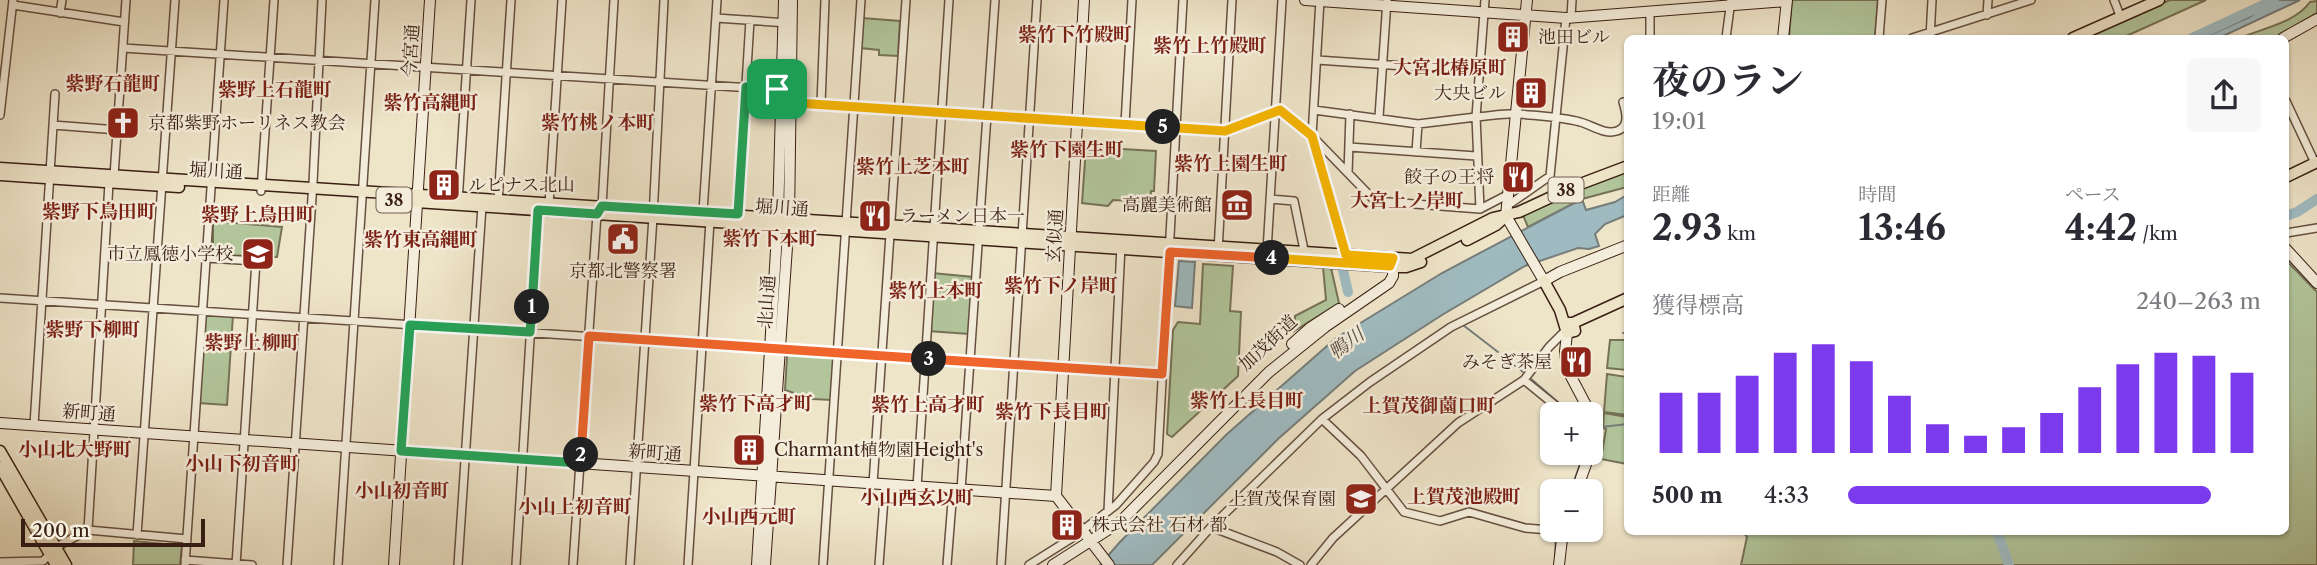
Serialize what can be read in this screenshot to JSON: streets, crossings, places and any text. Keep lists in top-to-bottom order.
{
  "streets": {
    "main road": ["堀川通", "38"],
    "street": [
      "今宮通",
      "玄似通",
      "北山通",
      "加茂街道",
      "新町通"
    ]
  },
  "crossings": [
    ["今宮通", "堀川通"],
    ["今宮通", "新町通"],
    ["堀川通", "38"],
    ["堀川通", "玄似通"],
    ["堀川通", "北山通"],
    ["堀川通", "加茂街道"],
    ["38", "加茂街道"],
    ["玄似通", "新町通"],
    ["北山通", "新町通"]
  ],
  "districts": [
    "紫竹下竹殿町",
    "紫竹上竹殿町",
    "大宮北椿原町",
    "紫野石龍町",
    "紫野上石龍町",
    "紫竹高縄町",
    "紫竹桃ノ本町",
    "紫竹下園生町",
    "紫竹上園生町",
    "紫竹上芝本町",
    "大宮上ノ岸町",
    "紫野下鳥田町",
    "紫野上鳥田町",
    "紫竹下本町",
    "紫竹東高縄町",
    "紫竹下ノ岸町",
    "紫竹上本町",
    "紫野下柳町",
    "紫野上柳町",
    "紫竹上長目町",
    "紫竹下高才町",
    "紫竹上高才町",
    "上賀茂御薗口町",
    "紫竹下長目町",
    "小山北大野町",
    "小山下初音町",
    "小山初音町",
    "上賀茂池殿町",
    "小山西玄以町",
    "小山上初音町",
    "小山西元町"
  ],
  "water": ["鴨川"],
  "places": {
    "building": [
      "池田ビル",
      "大央ビル",
      "ルピナス北山",
      "Charmant植物園Height's",
      "株式会社 石材 都"
    ],
    "church": ["京都紫野ホーリネス教会"],
    "restaurant": ["餃子の王将", "ラーメン日本一", "みそぎ茶屋"],
    "museum": ["高麗美術館"],
    "public building": ["京都北警察署"],
    "school or university": ["市立鳳徳小学校", "上賀茂保育園"]
  },
  "scale_bar": "200 m",
  "page": {
    "heading": ["夜のラン", "19:01"],
    "pins": [
      "5",
      "4",
      "1",
      "3",
      "2"
    ],
    "stats": [
      ["距離", "2.93 km"],
      ["時間", "13:46"],
      ["ペース", "4:42 /km"]
    ],
    "chart": ["獲得標高", "240–263 m"],
    "map_buttons": ["+", "−"],
    "list": [
      {
        "name": "500 m",
        "note": "4:33"
      }
    ],
    "scale": "200 m"
  }
}
